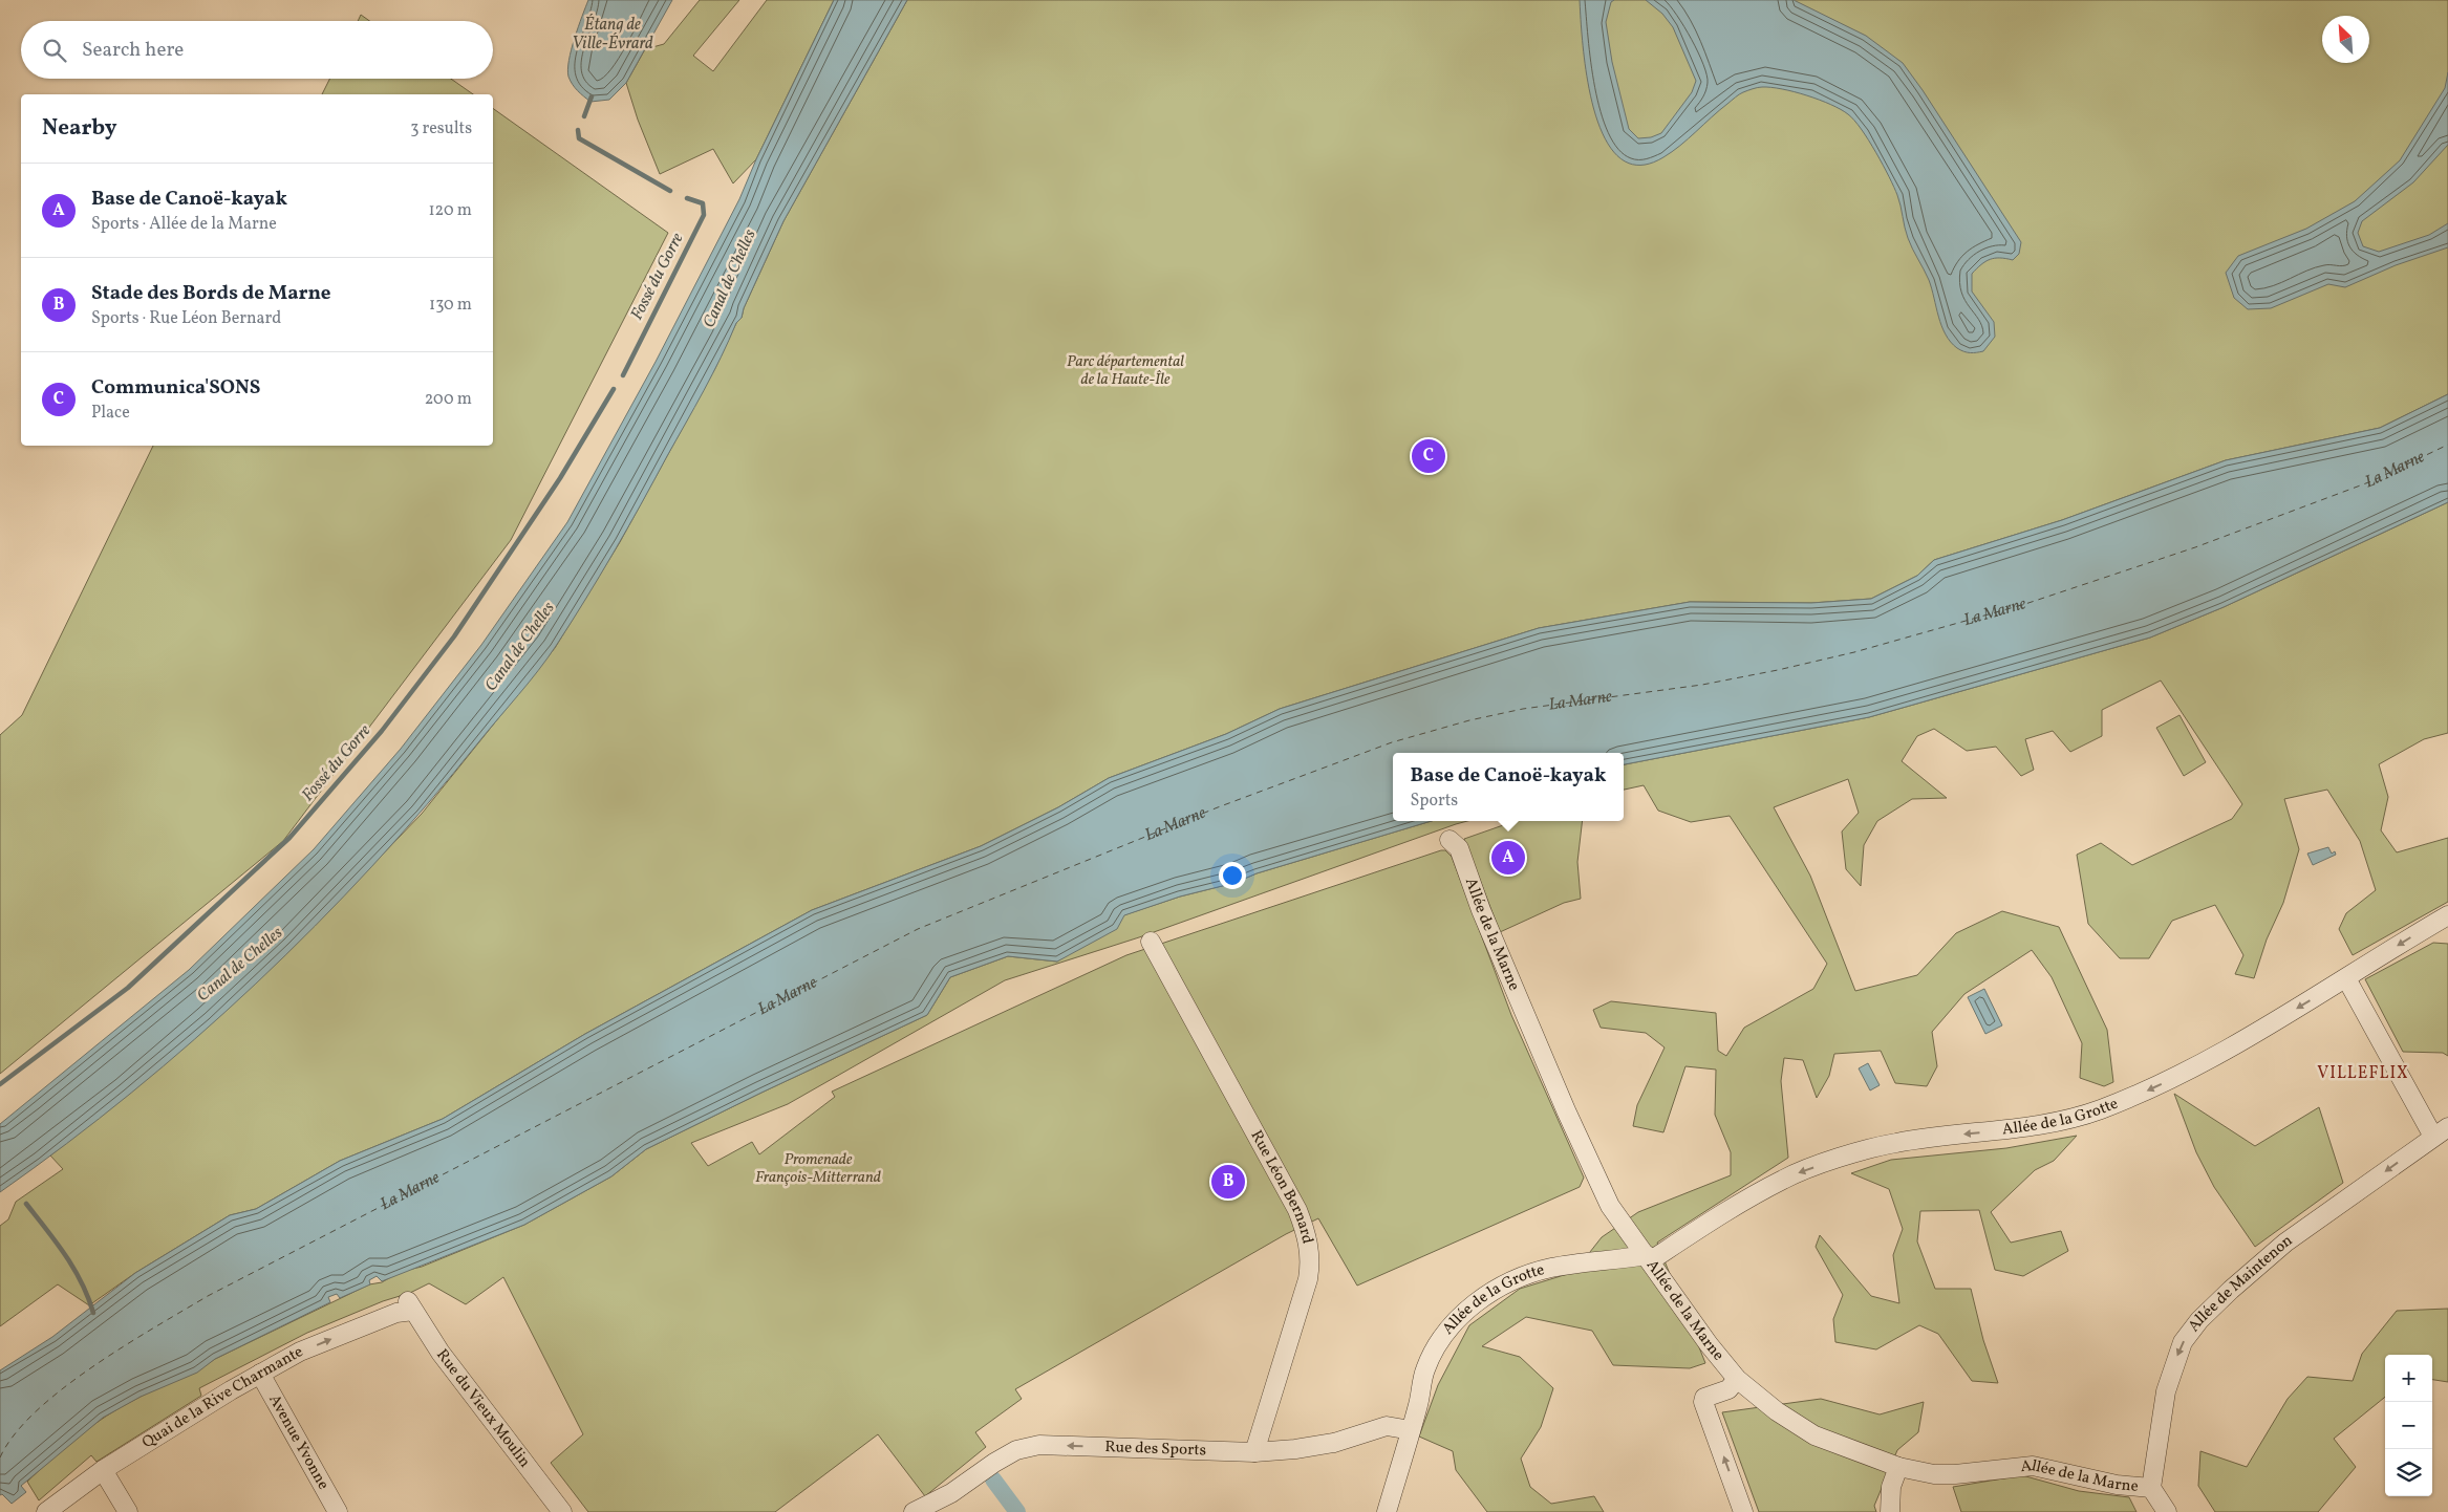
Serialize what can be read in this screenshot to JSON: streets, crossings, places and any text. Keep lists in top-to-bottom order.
{
  "streets": {
    "street": [
      "Allée de la Marne",
      "Allée de la Grotte",
      "Rue Léon Bernard",
      "Allée de Maintenon",
      "Quai de la Rive Charmante",
      "Rue du Vieux Moulin",
      "Avenue Yvonne",
      "Rue des Sports"
    ]
  },
  "crossings": [
    ["Allée de la Marne", "Allée de la Grotte"],
    ["Allée de la Marne", "Allée de Maintenon"],
    ["Allée de la Grotte", "Rue des Sports"],
    ["Rue Léon Bernard", "Rue des Sports"],
    ["Quai de la Rive Charmante", "Rue du Vieux Moulin"],
    ["Quai de la Rive Charmante", "Avenue Yvonne"]
  ],
  "one_way": [
    "Allée de la Grotte",
    "Allée de Maintenon",
    "Quai de la Rive Charmante",
    "Rue des Sports"
  ],
  "districts": ["VILLEFLIX"],
  "water": [
    "Étang de Ville-Évrard",
    "Fossé du Gorre",
    "Canal de Chelles",
    "La Marne"
  ],
  "parks": ["Parc départemental de la Haute-Île", "Promenade François-Mitterrand"],
  "north": "top left",
  "page": {
    "search": "Search here",
    "heading": ["Nearby", "3 results"],
    "list": [
      {
        "mark": "A",
        "name": "Base de Canoë-kayak",
        "note": "Sports · Allée de la Marne",
        "value": "120 m"
      },
      {
        "mark": "B",
        "name": "Stade des Bords de Marne",
        "note": "Sports · Rue Léon Bernard",
        "value": "130 m"
      },
      {
        "mark": "C",
        "name": "Communica'SONS",
        "note": "Place",
        "value": "200 m"
      }
    ],
    "pins": ["C", "A", "B"],
    "popup": ["Base de Canoë-kayak", "Sports"],
    "map_buttons": ["+", "−"]
  }
}
